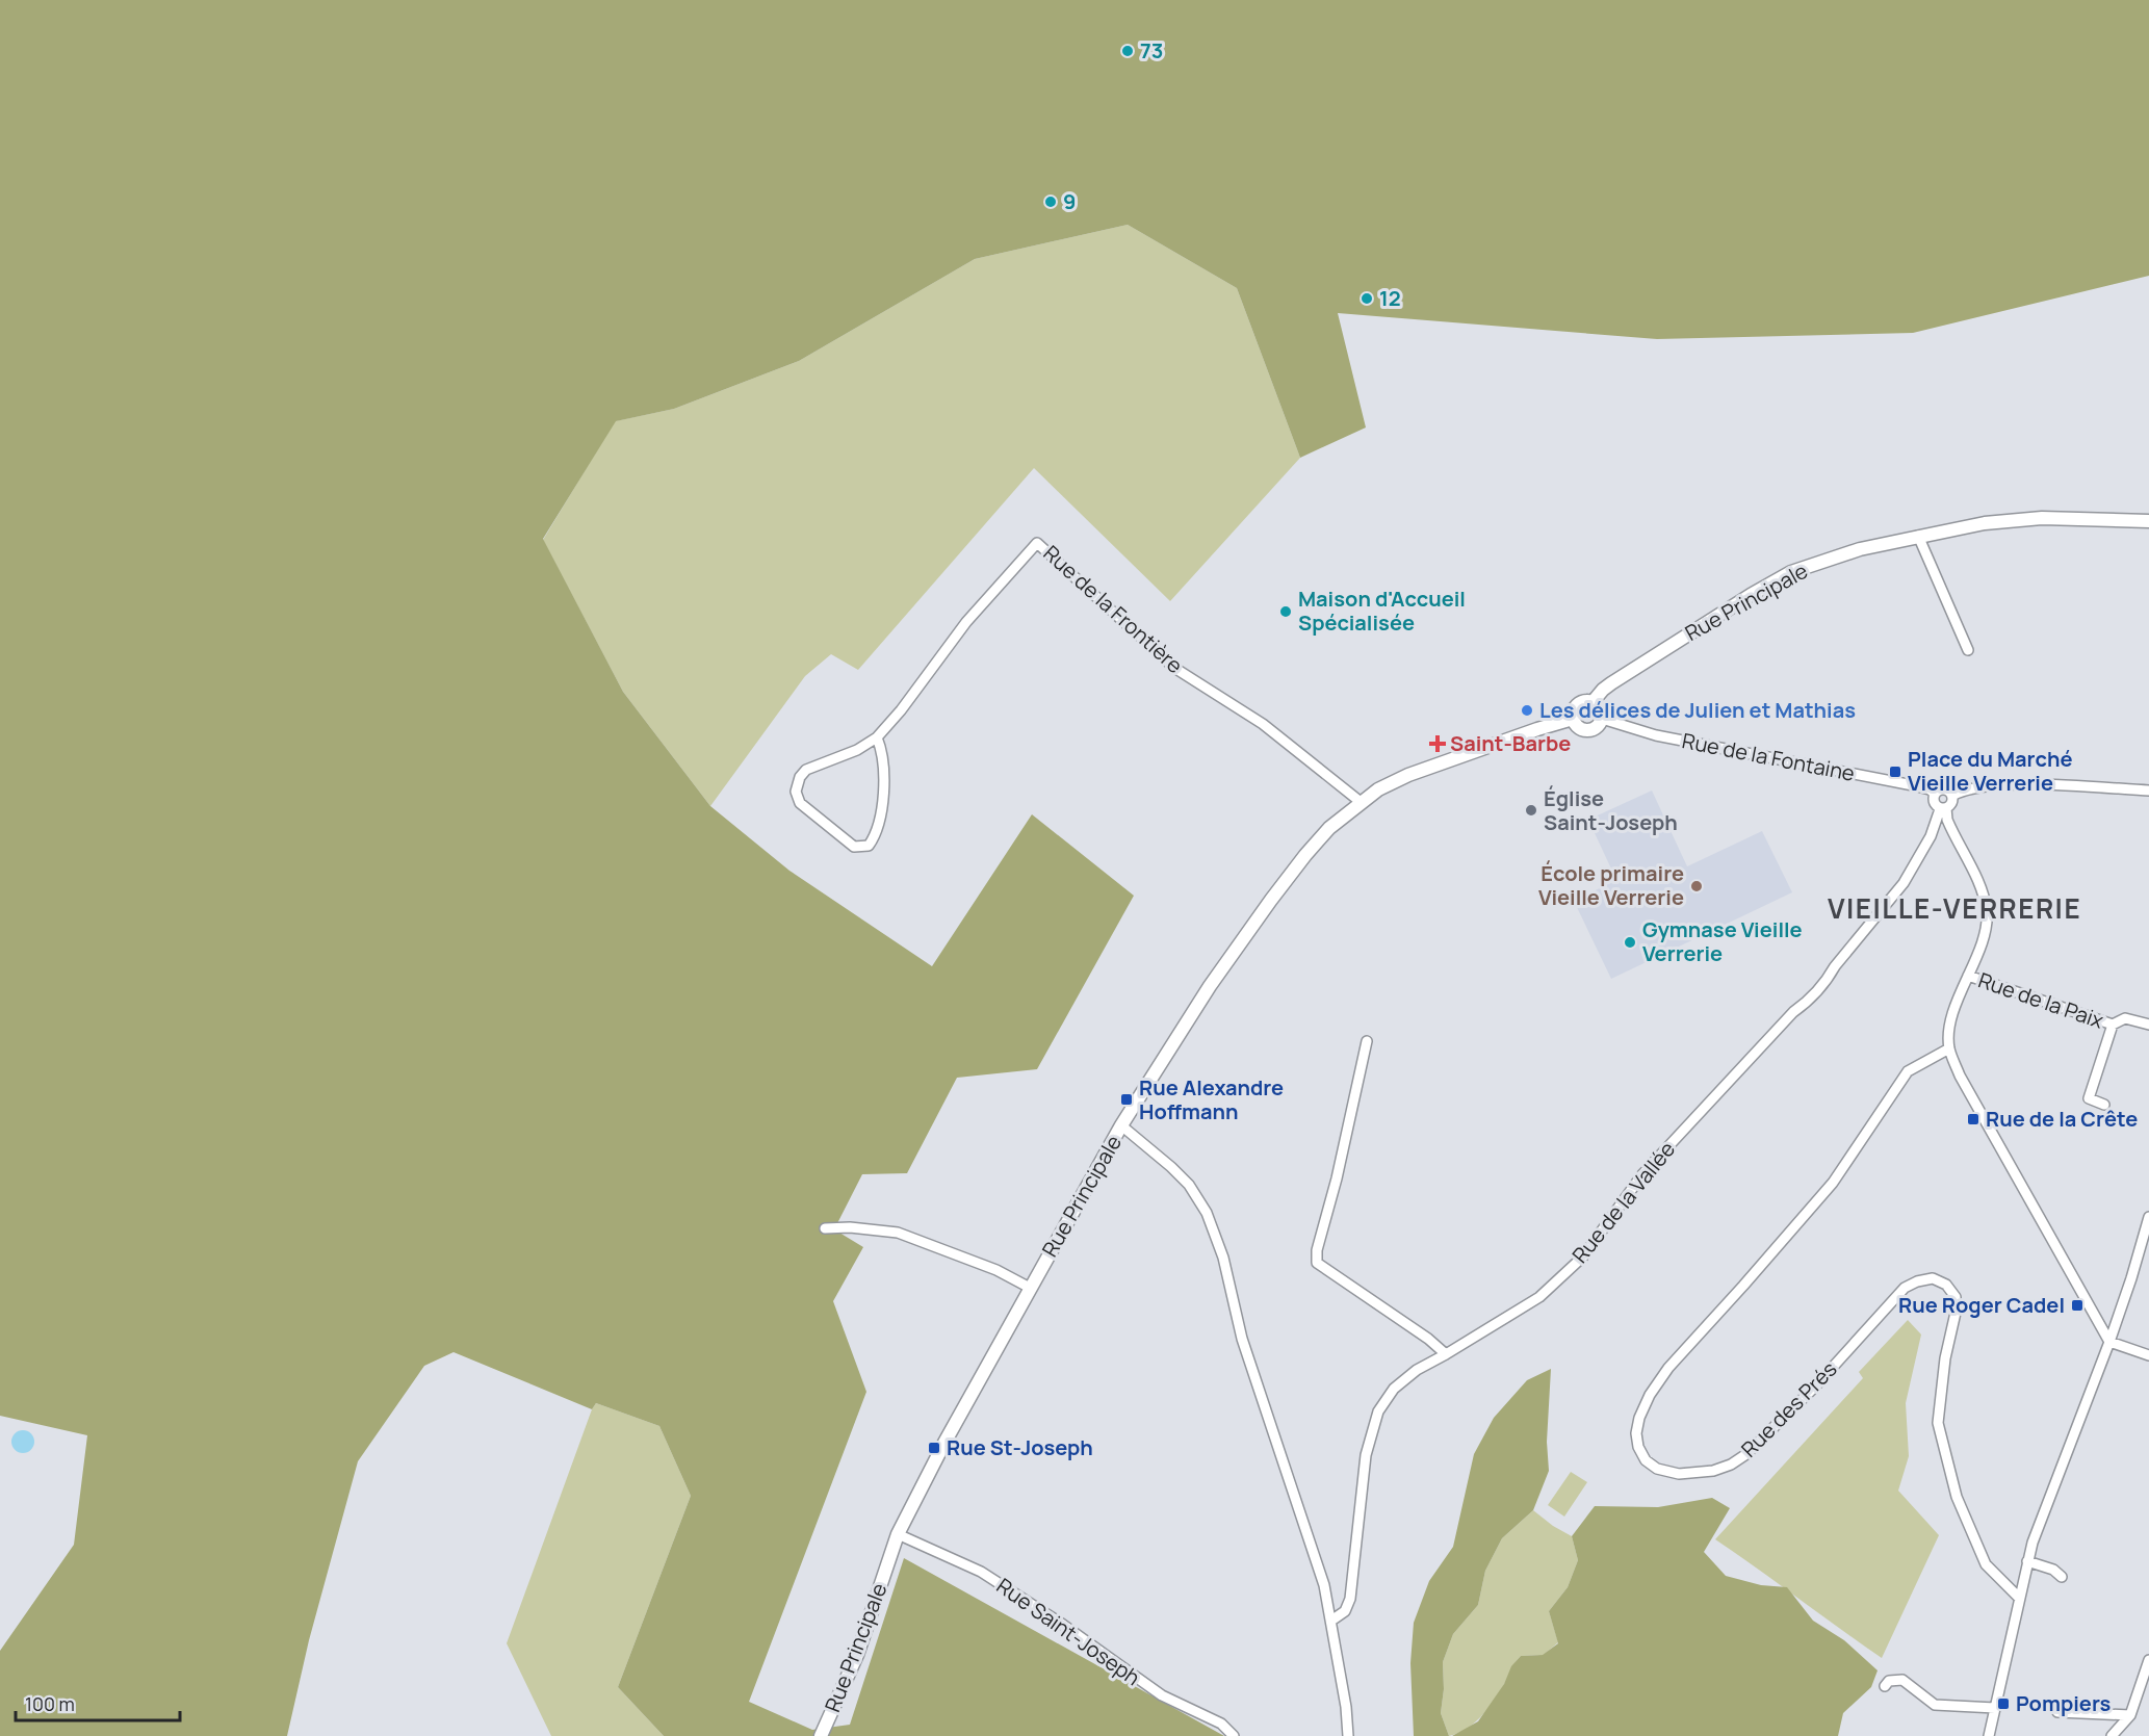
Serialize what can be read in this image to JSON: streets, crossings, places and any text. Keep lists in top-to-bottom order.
{
  "streets": {
    "street": [
      "Rue Principale",
      "Rue de la Frontière",
      "Rue de la Fontaine",
      "Rue de la Paix",
      "Rue de la Vallée",
      "Rue des Prés",
      "Rue Saint-Joseph"
    ]
  },
  "crossings": [
    ["Rue Principale", "Rue de la Frontière"],
    ["Rue Principale", "Rue de la Fontaine"],
    ["Rue Principale", "Rue Saint-Joseph"],
    ["Rue de la Fontaine", "Rue de la Vallée"]
  ],
  "districts": ["VIEILLE-VERRERIE"],
  "places": {
    "other": [
      "73",
      "9",
      "12",
      "Maison d'Accueil Spécialisée",
      "Les délices de Julien et Mathias",
      "Église Saint-Joseph",
      "École primaire Vieille Verrerie",
      "Gymnase Vieille Verrerie"
    ],
    "health": ["Saint-Barbe"],
    "transit": [
      "Place du Marché Vieille Verrerie",
      "Rue Alexandre Hoffmann",
      "Rue de la Crête",
      "Rue Roger Cadel",
      "Rue St-Joseph",
      "Pompiers"
    ]
  },
  "scale_bar": "100 m"
}
